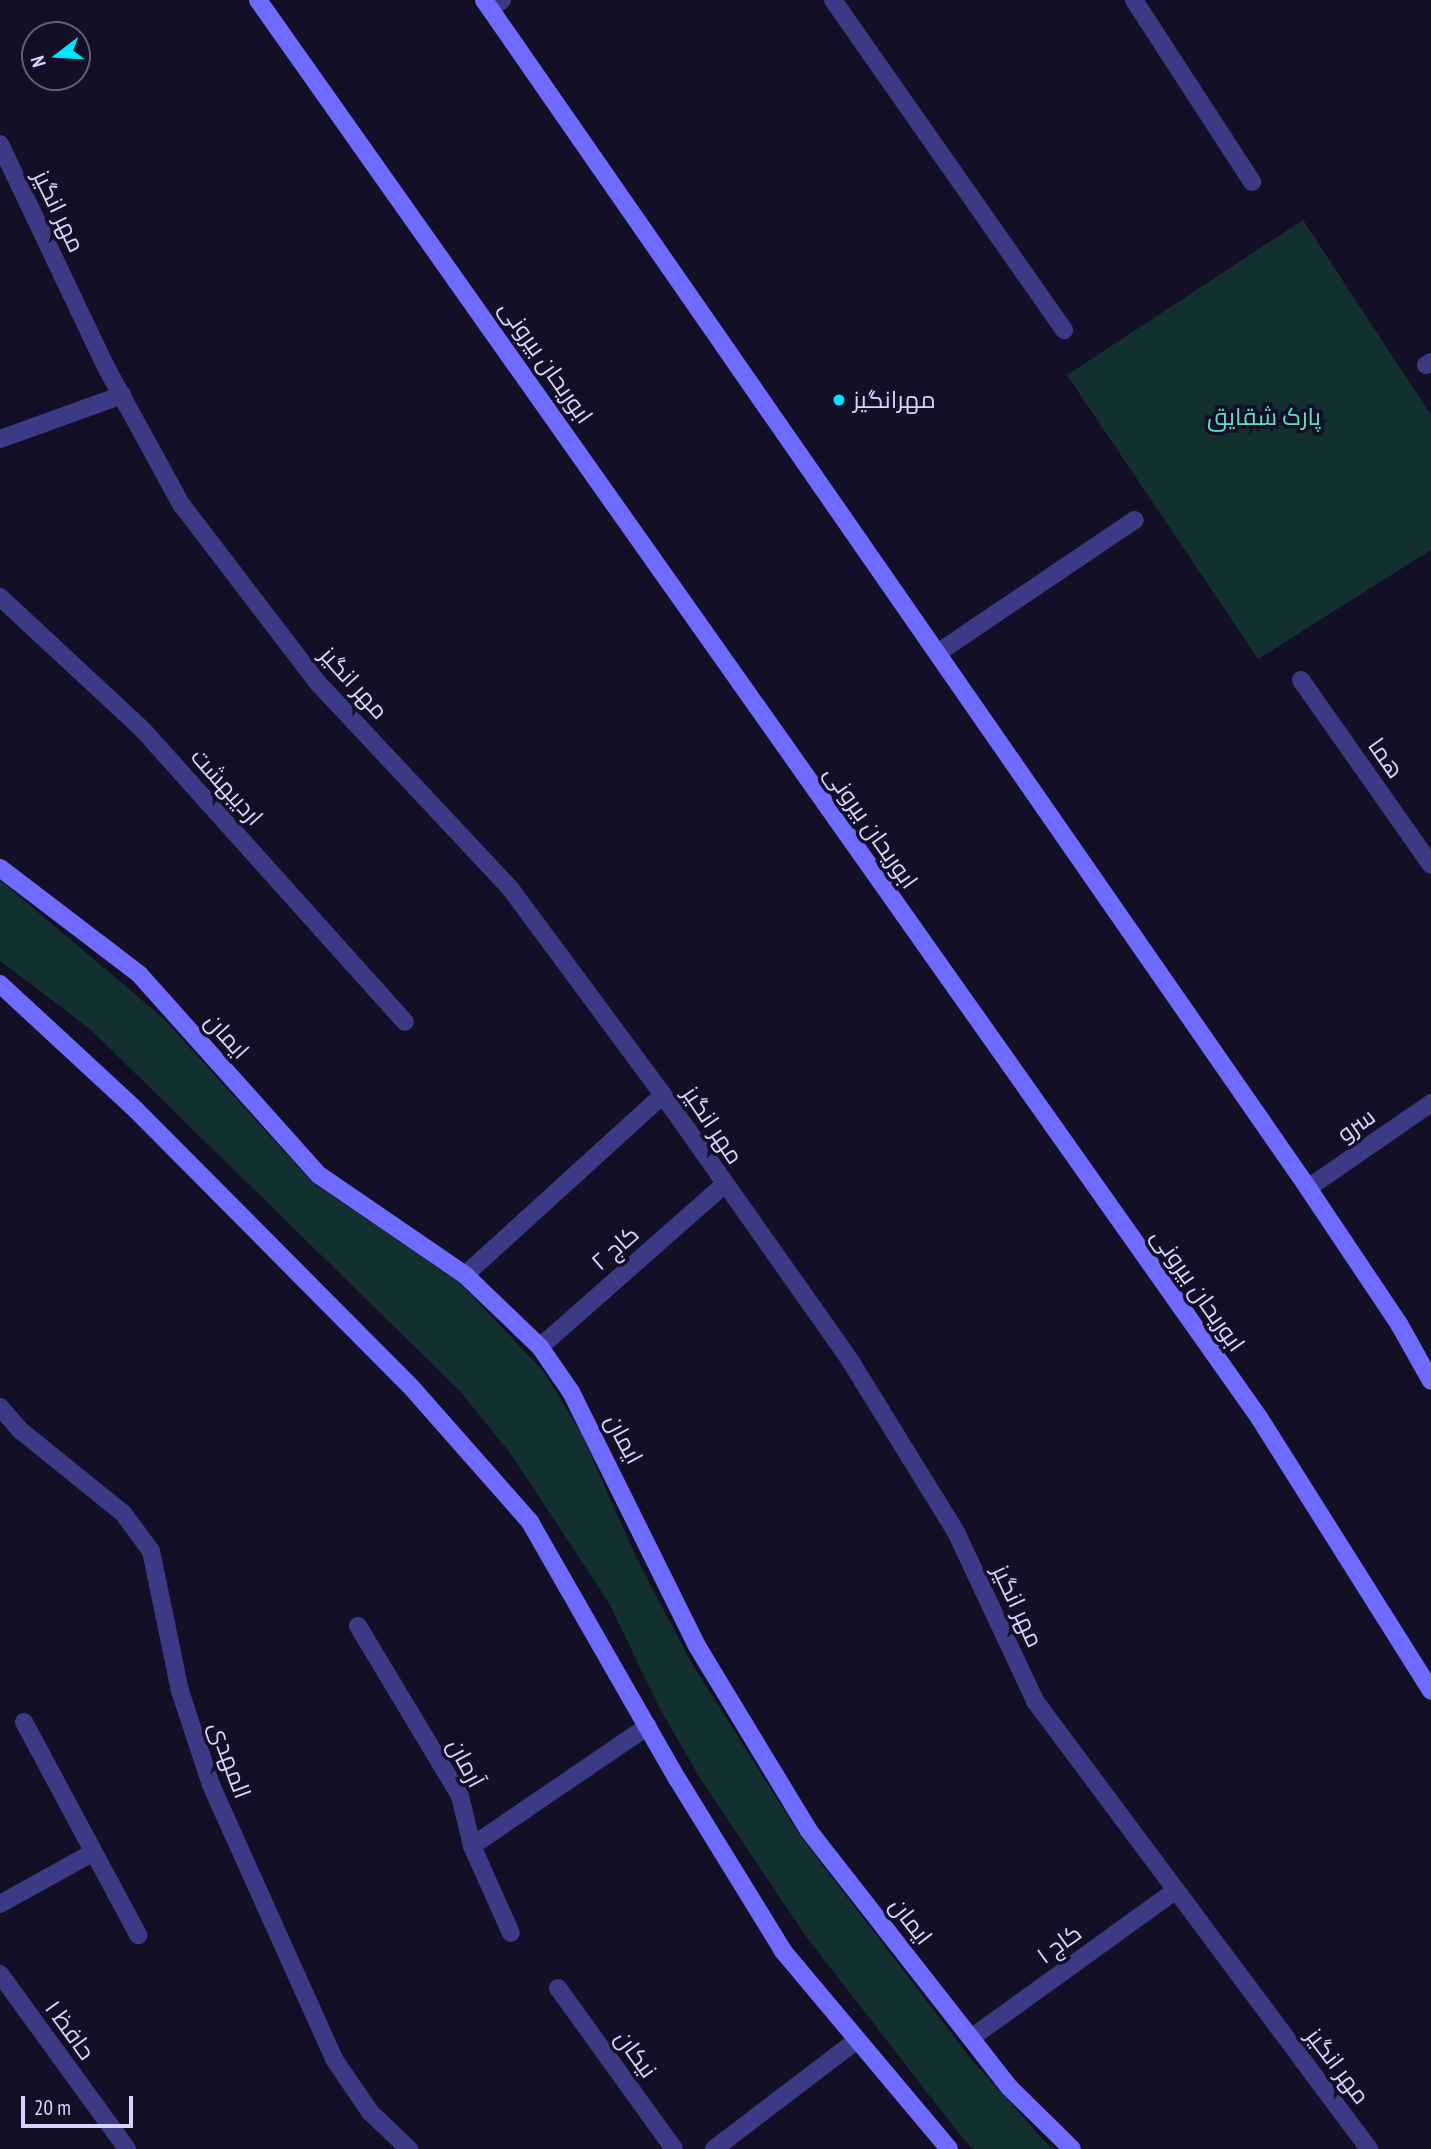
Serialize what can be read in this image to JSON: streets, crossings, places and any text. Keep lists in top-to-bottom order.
{
  "streets": {
    "main road": ["ابوریحان بیرونی", "ایمان"],
    "street": [
      "مهر انگیز",
      "هما",
      "اردیبهشت",
      "سرو",
      "کاج ۲",
      "المهدی",
      "آرمان",
      "کاج ۱",
      "حافظ ۱",
      "نیکان"
    ]
  },
  "crossings": [
    ["مهر انگیز", "کاج ۲"],
    ["مهر انگیز", "کاج ۱"],
    ["ایمان", "کاج ۲"],
    ["ایمان", "کاج ۱"]
  ],
  "parks": ["پارک شقایق"],
  "places": ["مهرانگیز"],
  "scale_bar": "20 m",
  "north": "left"
}
